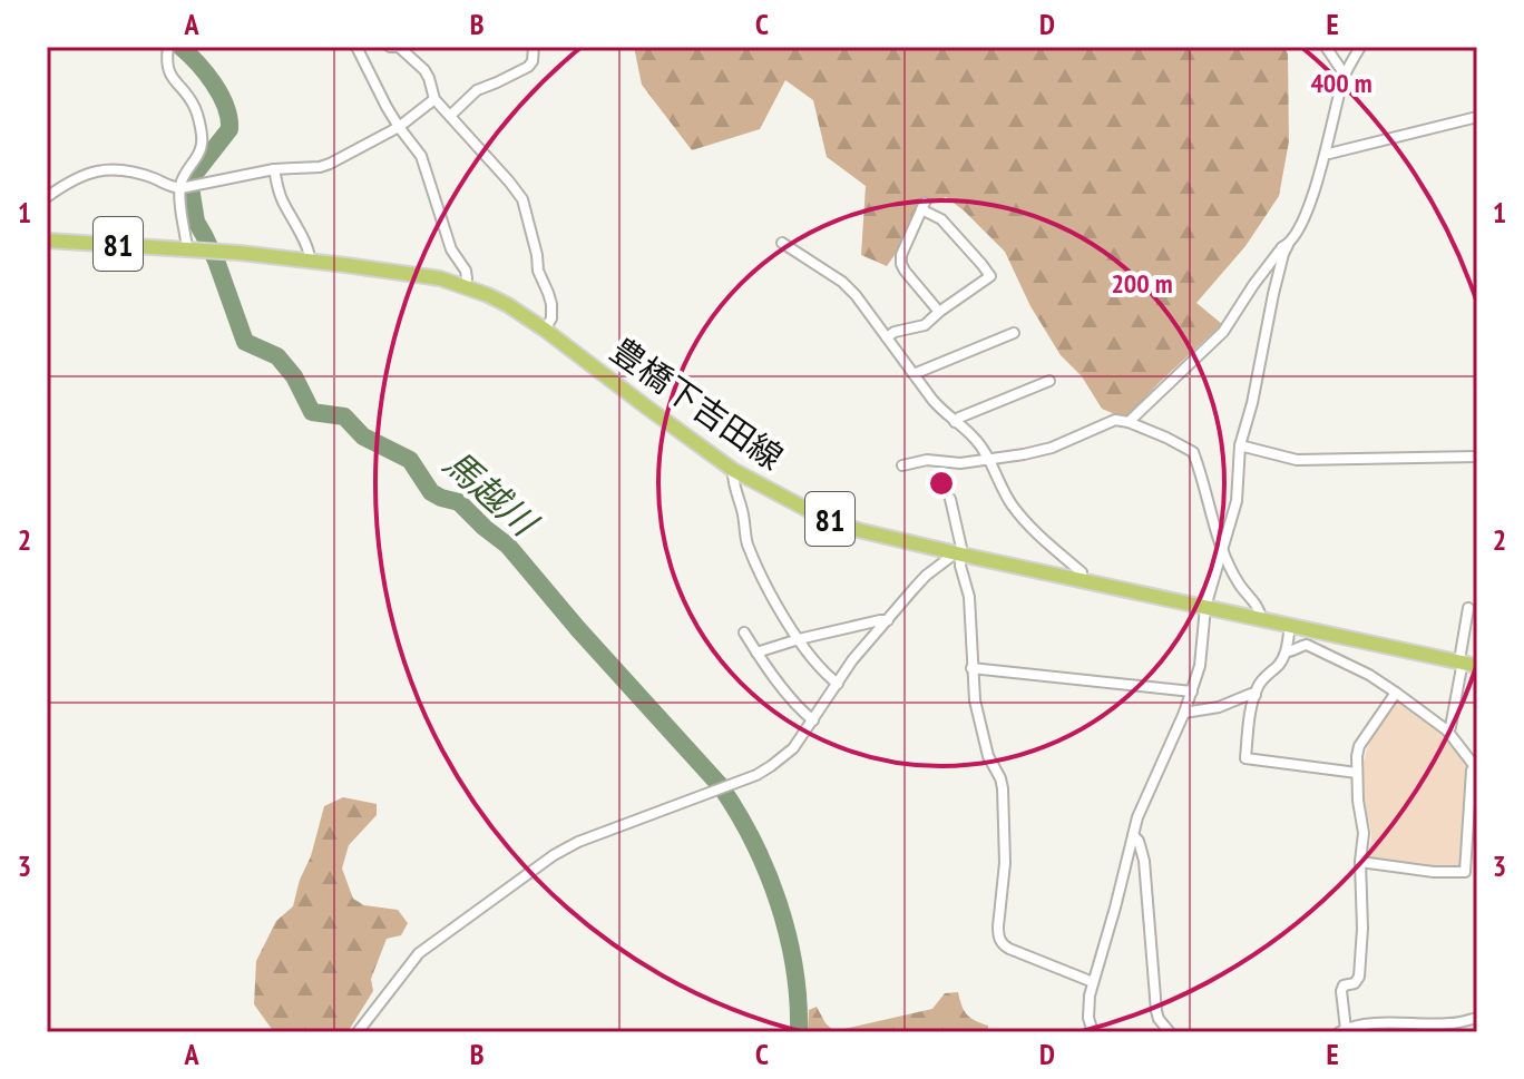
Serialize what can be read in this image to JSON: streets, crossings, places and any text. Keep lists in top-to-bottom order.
{
  "streets": {
    "main road": ["81", "豊橋下吉田線"]
  },
  "water": ["馬越川"],
  "grid": {
    "columns": [
      "A",
      "B",
      "C",
      "D",
      "E"
    ],
    "rows": ["1", "2", "3"]
  },
  "rings": ["400 m", "200 m"]
}
